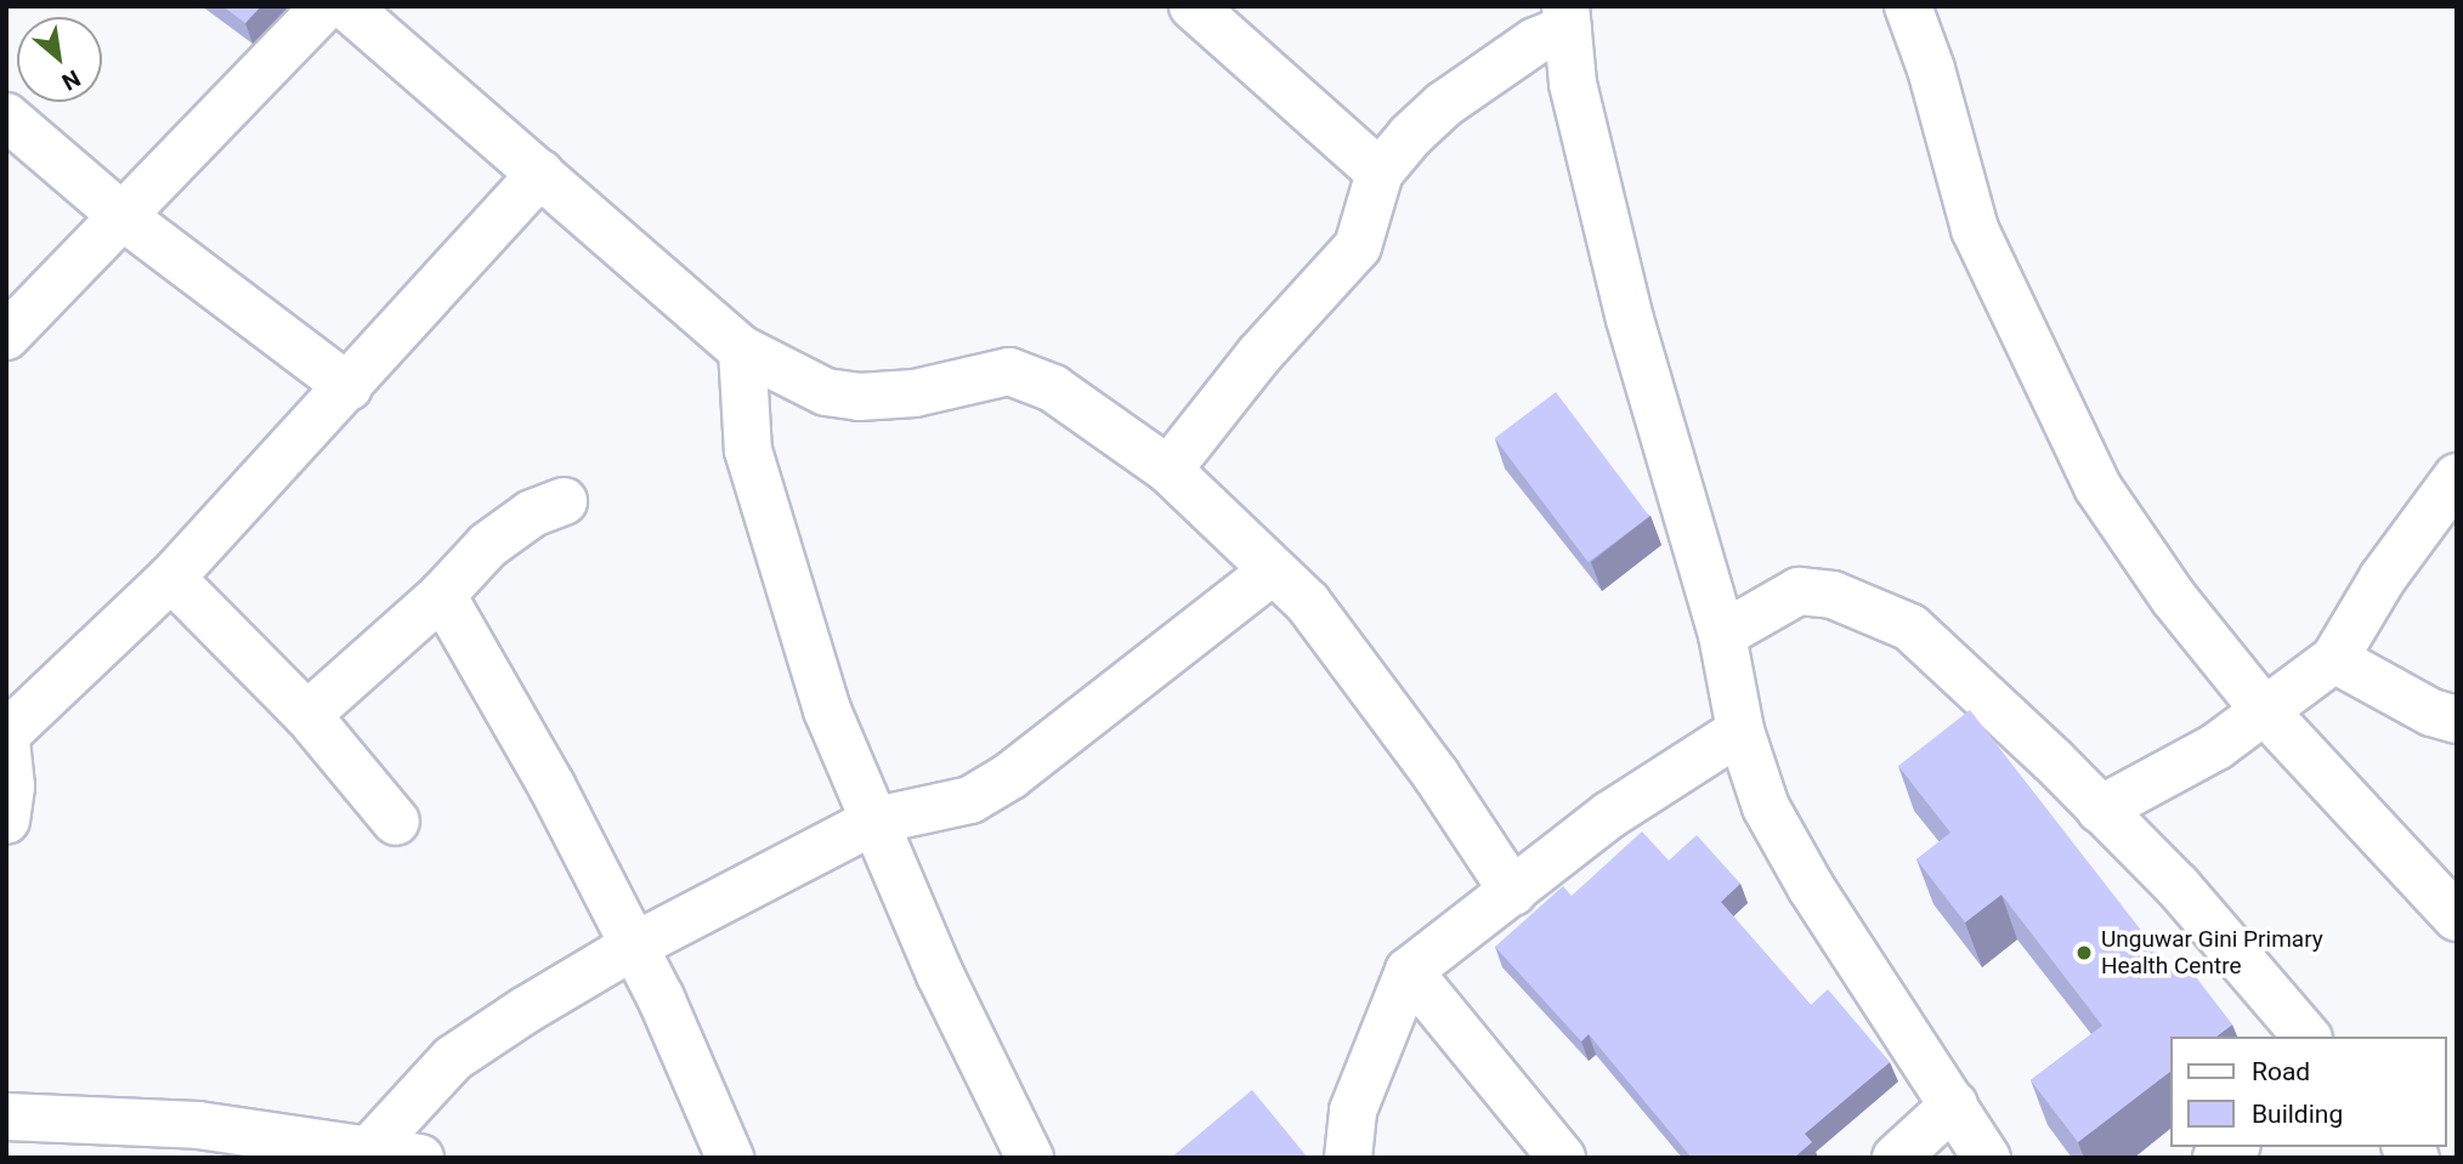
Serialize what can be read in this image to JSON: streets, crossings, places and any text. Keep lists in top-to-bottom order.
{
  "places": ["Unguwar Gini Primary Health Centre"],
  "legend": ["Road", "Building"],
  "north": "bottom right"
}
